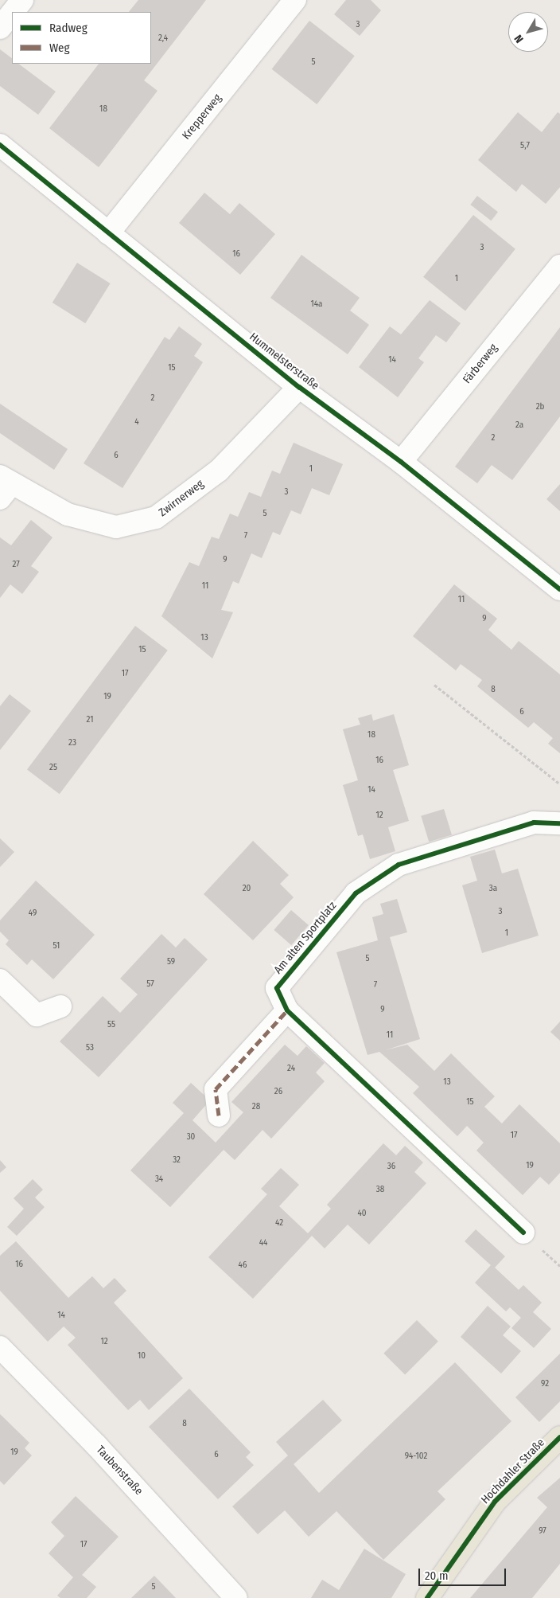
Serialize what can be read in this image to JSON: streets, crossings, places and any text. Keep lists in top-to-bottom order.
{
  "streets": {
    "main road": ["Hochdahler Straße"],
    "street": [
      "Krepperweg",
      "Hummelsterstraße",
      "Färberweg",
      "Zwirnerweg",
      "Am alten Sportplatz",
      "Taubenstraße"
    ]
  },
  "crossings": [
    ["Krepperweg", "Hummelsterstraße"],
    ["Hummelsterstraße", "Färberweg"],
    ["Hummelsterstraße", "Zwirnerweg"]
  ],
  "house_numbers": [
    "3",
    "2,4",
    "5",
    "18",
    "5,7",
    "3",
    "16",
    "1",
    "14a",
    "14",
    "15",
    "2",
    "2b",
    "4",
    "2a",
    "2",
    "6",
    "1",
    "3",
    "5",
    "7",
    "9",
    "27",
    "11",
    "11",
    "9",
    "13",
    "15",
    "17",
    "8",
    "19",
    "6",
    "21",
    "18",
    "23",
    "16",
    "25",
    "14",
    "12",
    "20",
    "3a",
    "3",
    "49",
    "1",
    "51",
    "5",
    "59",
    "57",
    "7",
    "9",
    "55",
    "11",
    "53",
    "24",
    "13",
    "26",
    "15",
    "28",
    "17",
    "30",
    "32",
    "19",
    "36",
    "34",
    "38",
    "40",
    "42",
    "44",
    "16",
    "46",
    "14",
    "12",
    "10",
    "92",
    "8",
    "19",
    "6",
    "94-102",
    "97",
    "17",
    "5"
  ],
  "legend": ["Radweg", "Weg"],
  "scale_bar": "20 m",
  "north": "bottom left"
}
